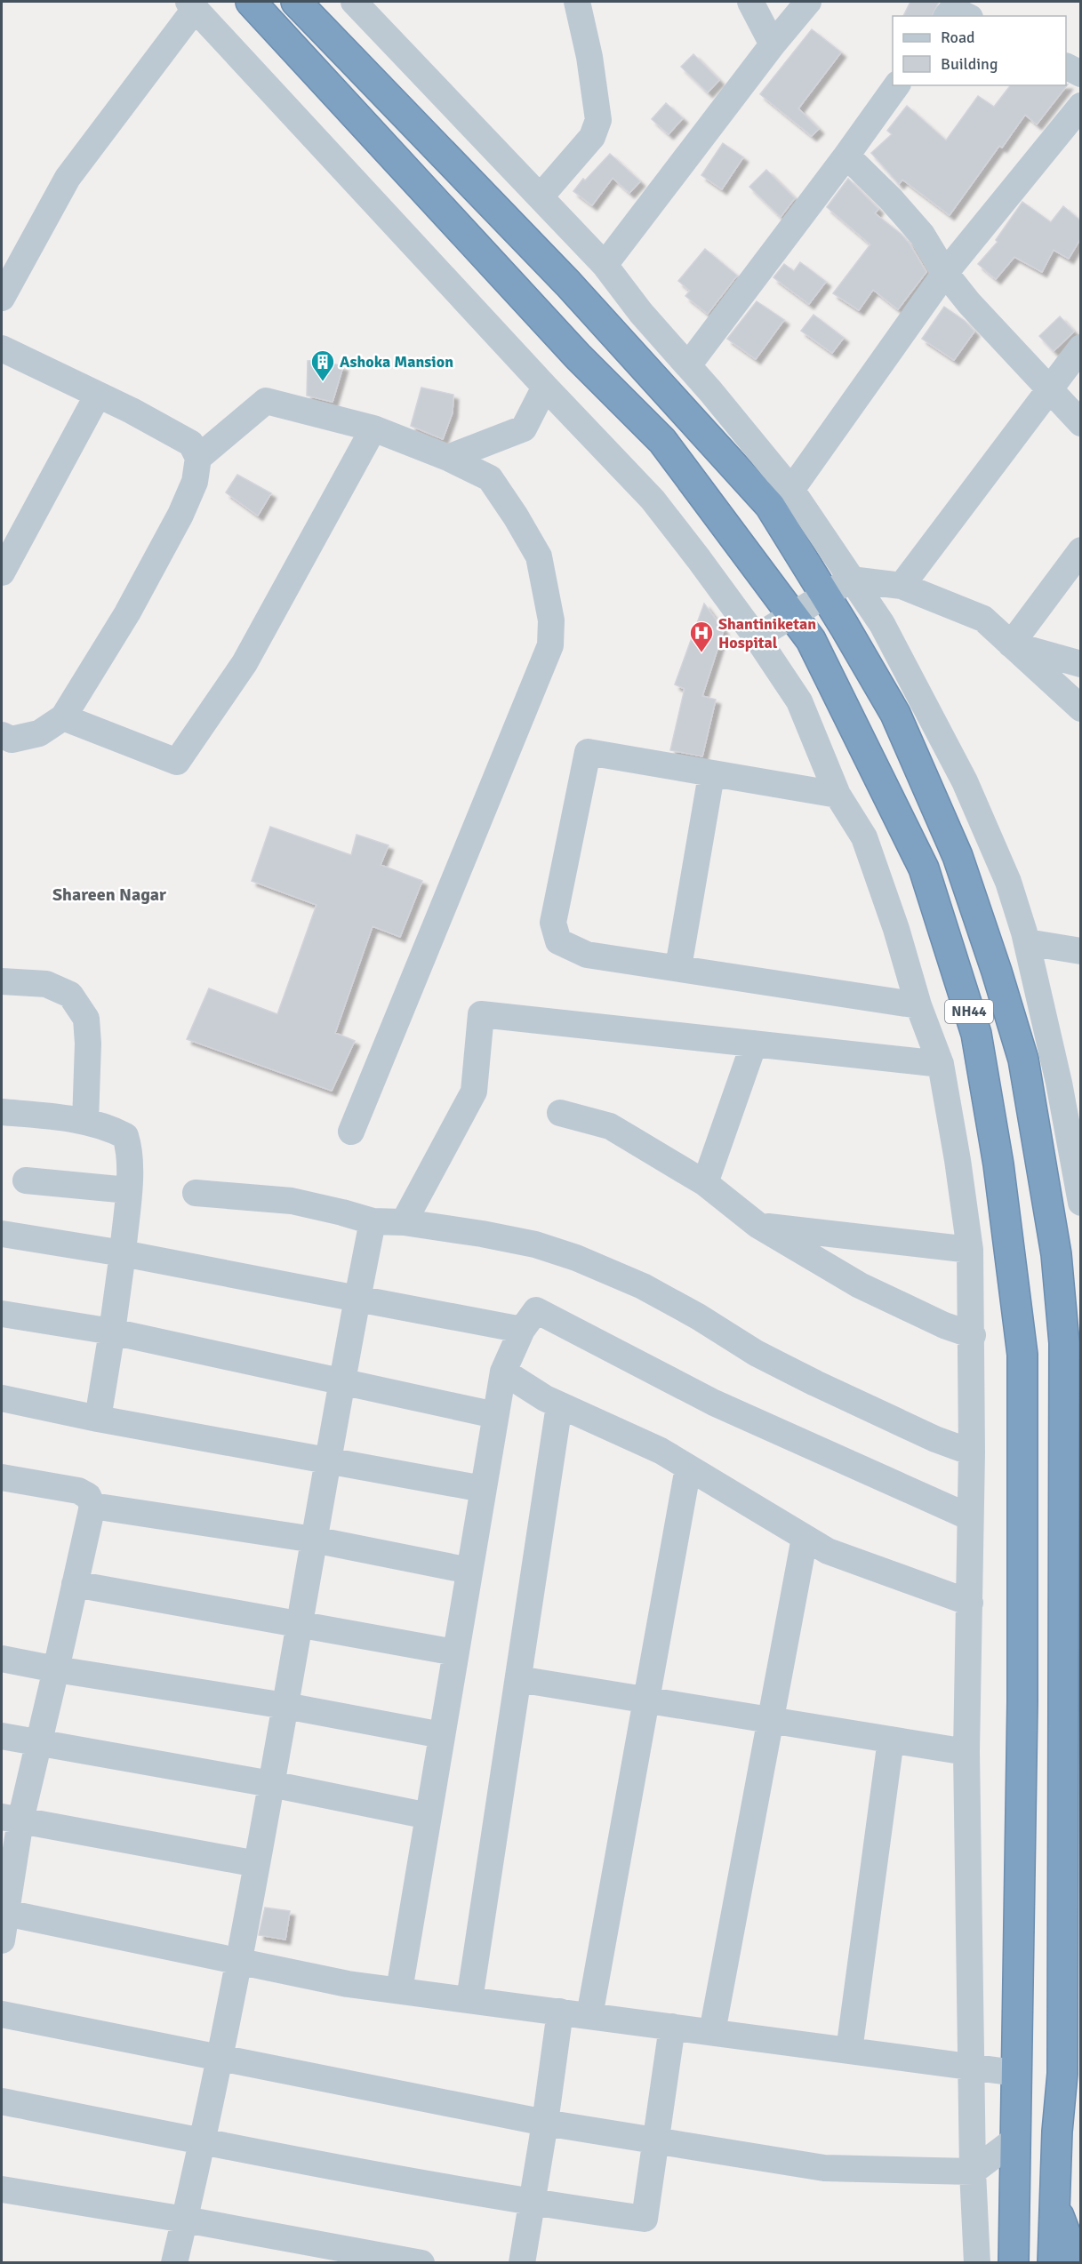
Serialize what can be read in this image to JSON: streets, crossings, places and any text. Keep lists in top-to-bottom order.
{
  "streets": {
    "highway": ["NH44"]
  },
  "districts": ["Shareen Nagar"],
  "places": {
    "building": ["Ashoka Mansion"],
    "hospital": ["Shantiniketan Hospital"]
  },
  "legend": ["Road", "Building"]
}
